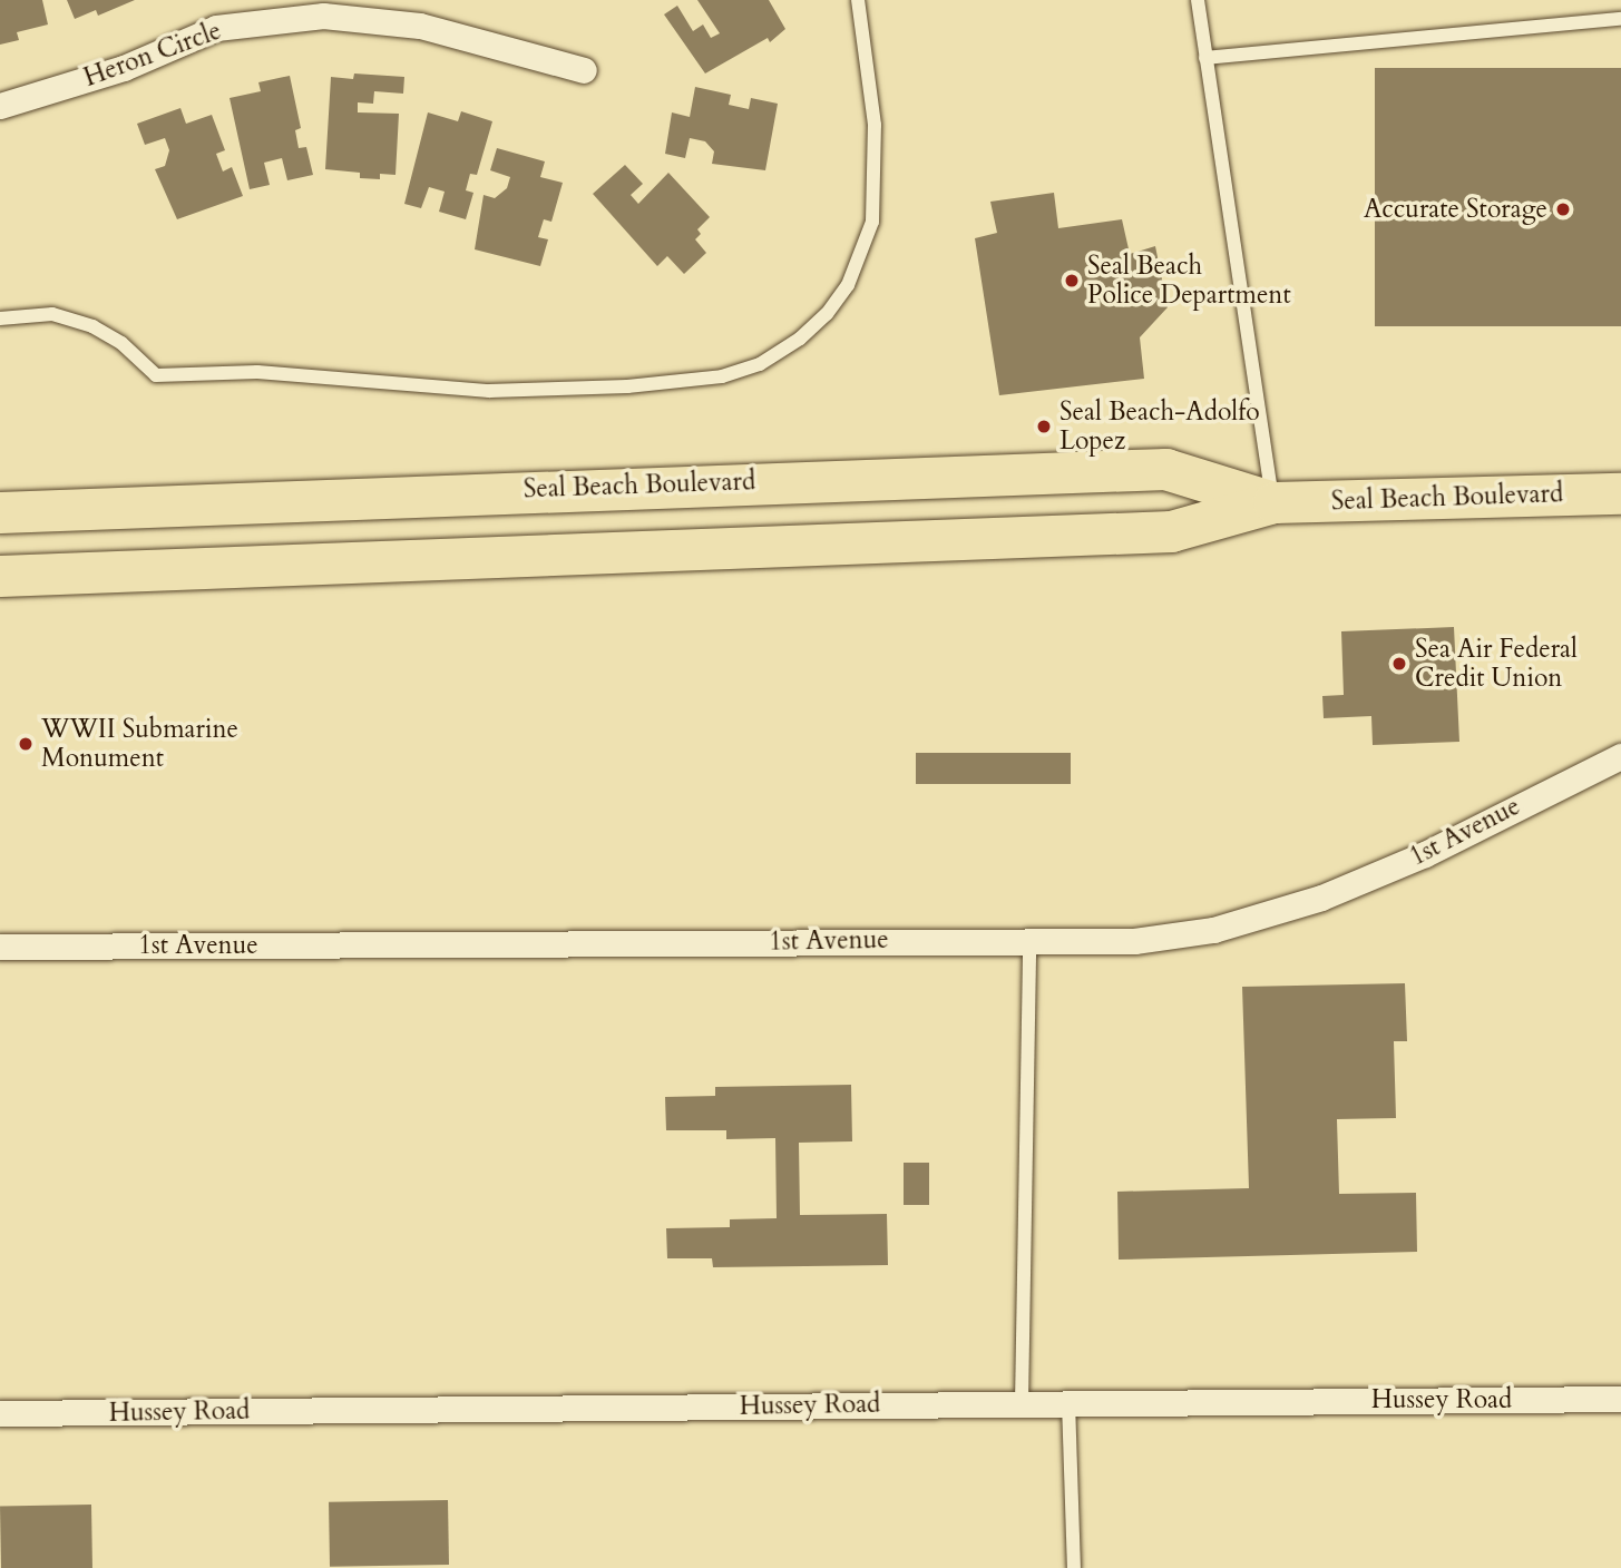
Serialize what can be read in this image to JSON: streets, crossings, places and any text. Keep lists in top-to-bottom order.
{
  "streets": {
    "main road": ["Seal Beach Boulevard"],
    "street": ["Heron Circle", "1st Avenue", "Hussey Road"]
  },
  "places": [
    "Accurate Storage",
    "Seal Beach Police Department",
    "Seal Beach-Adolfo Lopez",
    "Sea Air Federal Credit Union",
    "WWII Submarine Monument"
  ]
}
